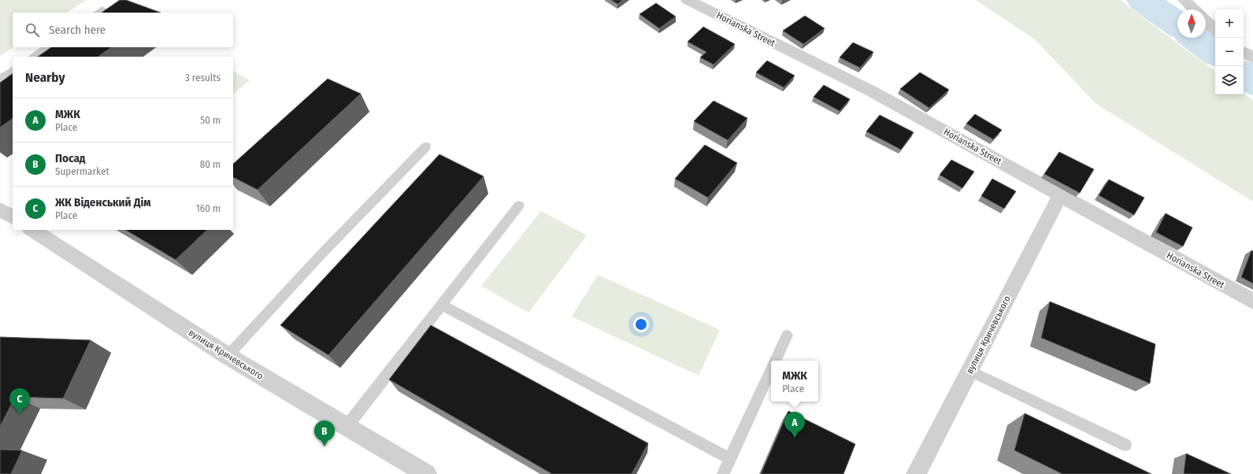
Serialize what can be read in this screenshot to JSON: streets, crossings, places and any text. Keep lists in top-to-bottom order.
{
  "streets": {
    "street": ["Horianska Street", "вулиця Кричевського"]
  },
  "crossings": [
    ["Horianska Street", "вулиця Кричевського"]
  ],
  "north": "top",
  "page": {
    "map_buttons": ["+", "−"],
    "search": "Search here",
    "heading": ["Nearby", "3 results"],
    "list": [
      {
        "mark": "A",
        "name": "МЖК",
        "note": "Place",
        "value": "50 m"
      },
      {
        "mark": "B",
        "name": "Посад",
        "note": "Supermarket",
        "value": "80 m"
      },
      {
        "mark": "C",
        "name": "ЖК Віденський Дім",
        "note": "Place",
        "value": "160 m"
      }
    ],
    "popup": ["МЖК", "Place"],
    "pins": ["C", "A", "B"]
  }
}
